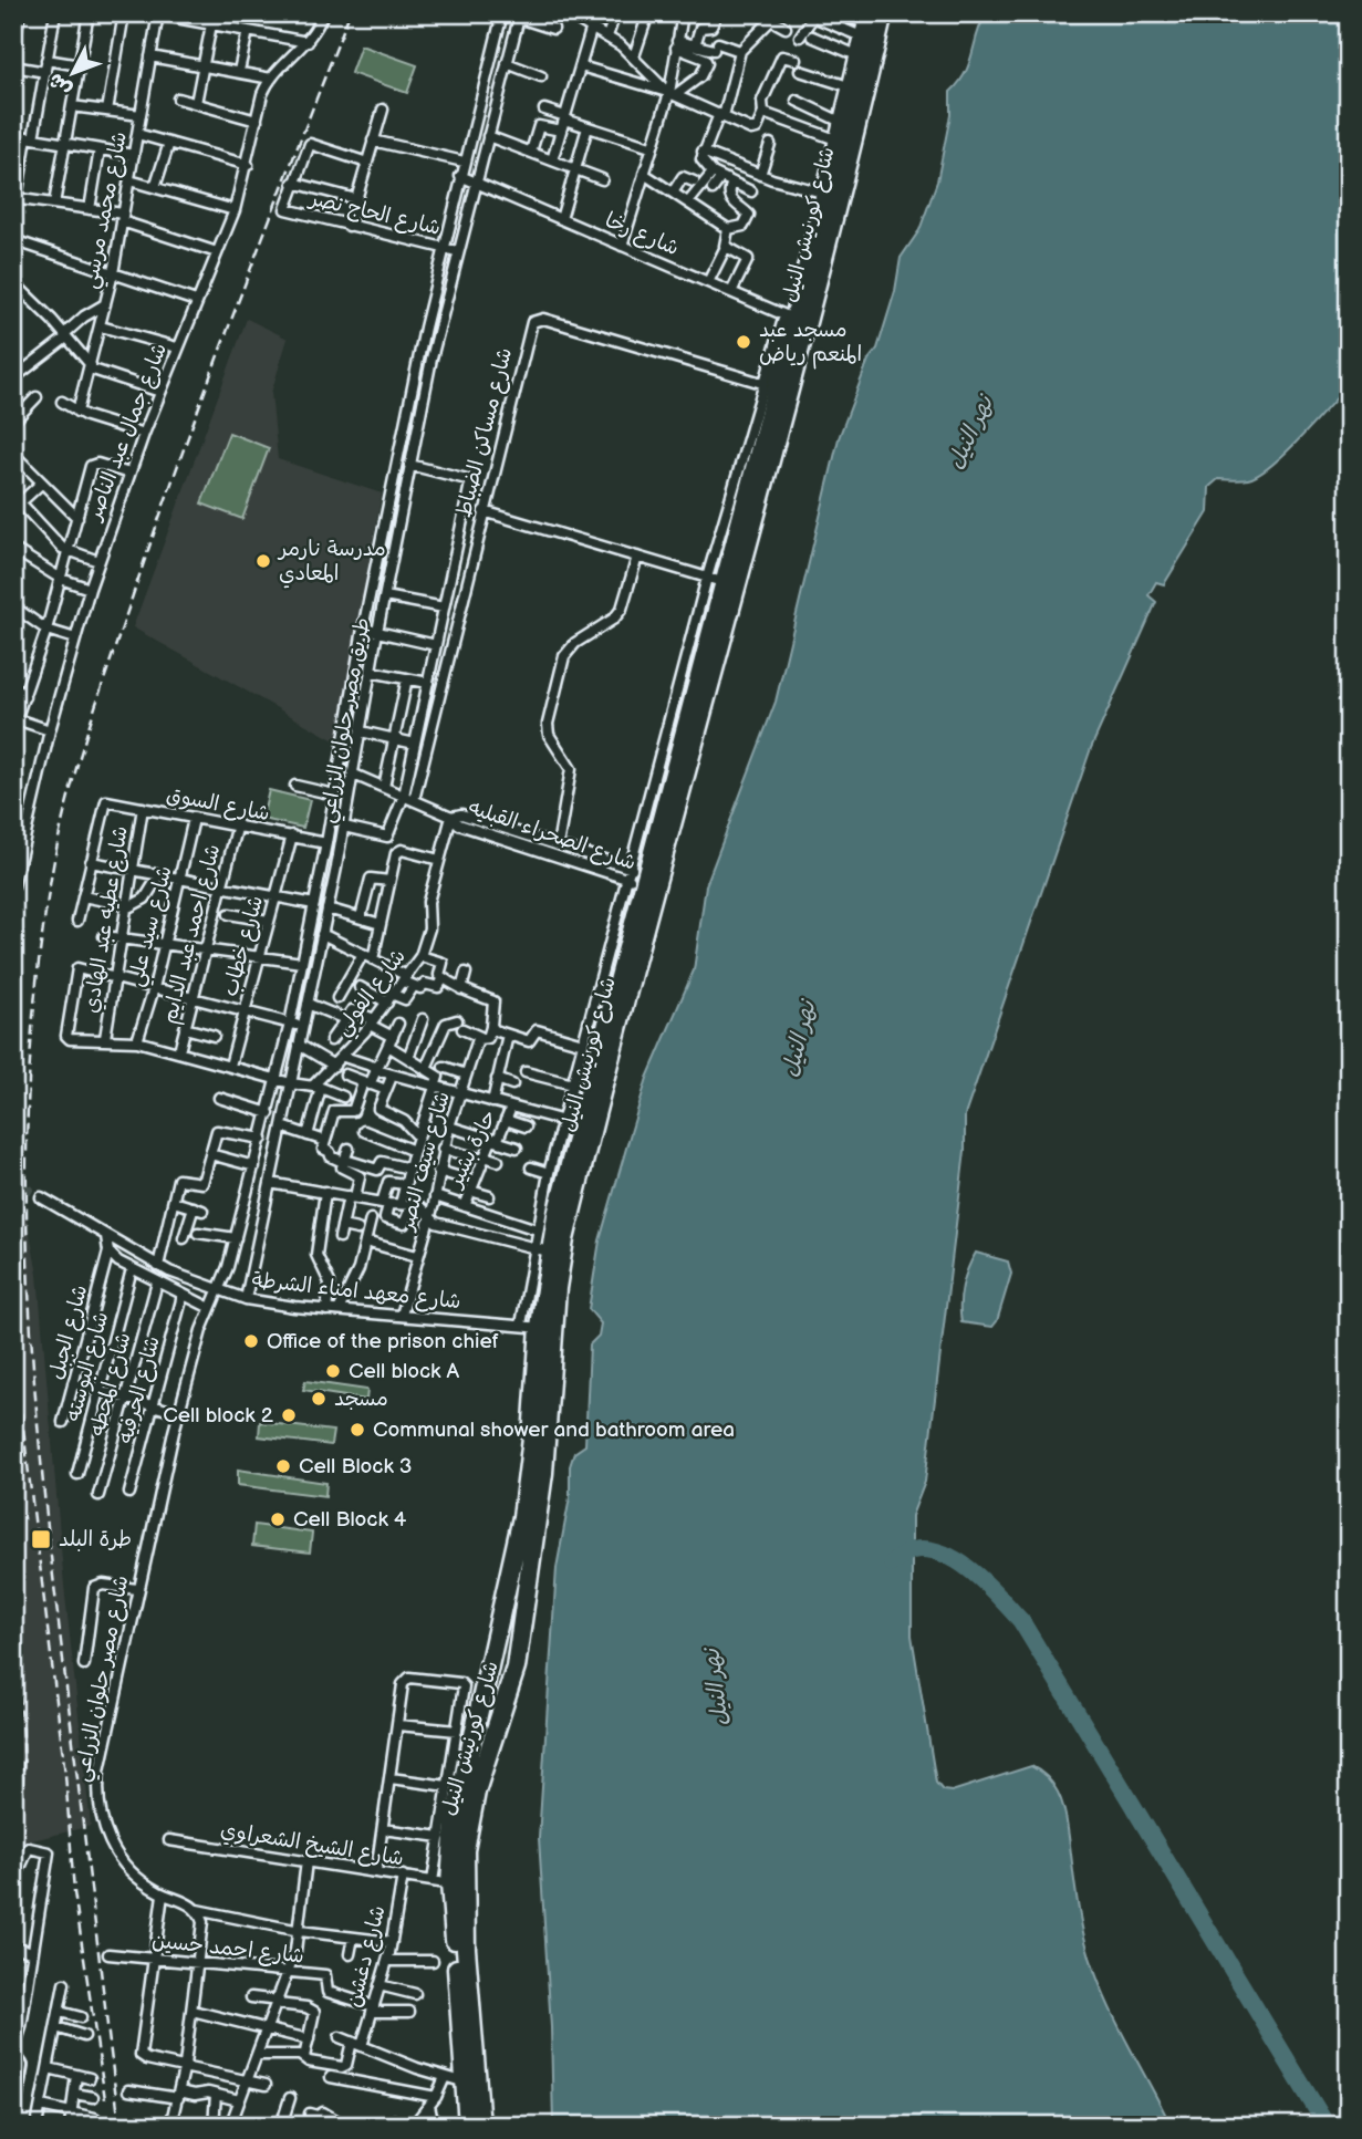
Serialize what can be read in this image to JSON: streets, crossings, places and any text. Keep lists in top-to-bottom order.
{
  "streets": {
    "highway": ["شارع كورنيش النيل"],
    "street": [
      "شارع محمد مرسي",
      "شارع الحاج نصر",
      "شارع رخا",
      "شارع جمال عبد الناصر",
      "شارع مساكن الضباط",
      "طريق مصر حلوان الزراعي",
      "شارع السوق",
      "شارع الصحراء القبليه",
      "شارع عطيه عبد الهادي",
      "شارع سيد علي",
      "شارع احمد عبد الدايم",
      "شارع خطاب",
      "شارع الفولي",
      "حارة بشير",
      "شارع سيف النصر",
      "شارع معهد امناء الشرطة",
      "شارع الجبل",
      "شارع البوسته",
      "شارع المحطه",
      "شارع الحرفيه",
      "شارع مصر حلوان الزراعي",
      "شارع الشيخ الشعراوي",
      "شارع احمد حسين",
      "شارع دغشن"
    ]
  },
  "crossings": [
    ["شارع الحاج نصر", "طريق مصر حلوان الزراعي"],
    ["شارع كورنيش النيل", "شارع رخا"],
    ["شارع كورنيش النيل", "شارع مساكن الضباط"],
    ["شارع كورنيش النيل", "شارع الصحراء القبليه"],
    ["شارع كورنيش النيل", "شارع معهد امناء الشرطة"],
    ["شارع كورنيش النيل", "شارع الشيخ الشعراوي"],
    ["شارع رخا", "طريق مصر حلوان الزراعي"],
    ["شارع مساكن الضباط", "شارع الصحراء القبليه"],
    ["طريق مصر حلوان الزراعي", "شارع السوق"],
    ["طريق مصر حلوان الزراعي", "شارع الصحراء القبليه"],
    ["طريق مصر حلوان الزراعي", "شارع معهد امناء الشرطة"],
    ["طريق مصر حلوان الزراعي", "شارع مصر حلوان الزراعي"],
    ["شارع السوق", "شارع عطيه عبد الهادي"],
    ["شارع السوق", "شارع سيد علي"],
    ["شارع السوق", "شارع احمد عبد الدايم"],
    ["شارع السوق", "شارع خطاب"],
    ["شارع الصحراء القبليه", "شارع الفولي"],
    ["شارع سيف النصر", "شارع معهد امناء الشرطة"],
    ["شارع معهد امناء الشرطة", "شارع مصر حلوان الزراعي"],
    ["شارع مصر حلوان الزراعي", "شارع دغشن"],
    ["شارع الشيخ الشعراوي", "شارع دغشن"],
    ["شارع احمد حسين", "شارع دغشن"]
  ],
  "water": ["نهر النيل"],
  "places": {
    "other": [
      "مسجد عبد المنعم رياض",
      "مدرسة نارمر المعادي",
      "Office of the prison chief",
      "Cell block A",
      "مسجد",
      "Cell block 2",
      "Communal shower and bathroom area",
      "Cell Block 3",
      "Cell Block 4"
    ],
    "transit": ["طرة البلد"]
  },
  "north": "bottom left"
}
